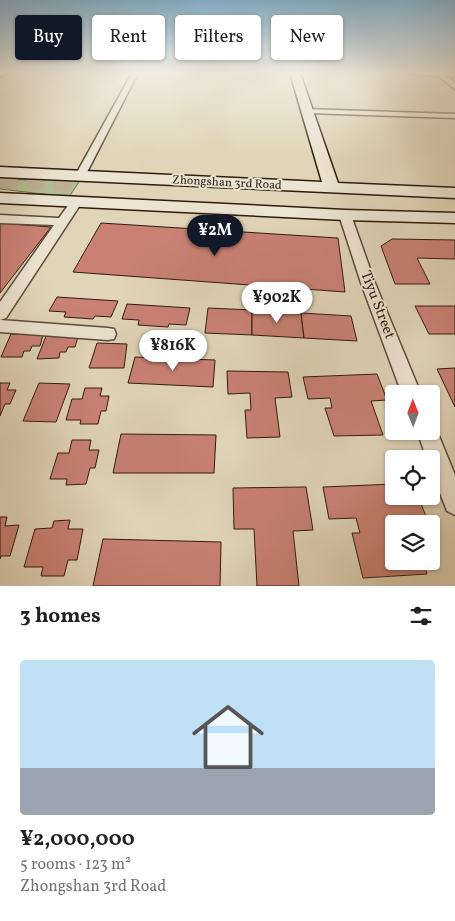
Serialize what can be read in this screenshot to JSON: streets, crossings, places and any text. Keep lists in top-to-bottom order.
{
  "streets": {
    "main road": ["Zhongshan 3rd Road"],
    "street": ["Tiyu Street"]
  },
  "crossings": [
    ["Zhongshan 3rd Road", "Tiyu Street"]
  ],
  "north": "top",
  "page": {
    "chip": [
      "Buy",
      "Rent",
      "Filters",
      "New"
    ],
    "price": ["¥2M", "¥902K", "¥816K"],
    "heading": "3 homes",
    "list": [
      {
        "name": "¥2,000,000",
        "note": "5 rooms · 123 m² · Zhongshan 3rd Road"
      }
    ]
  }
}
